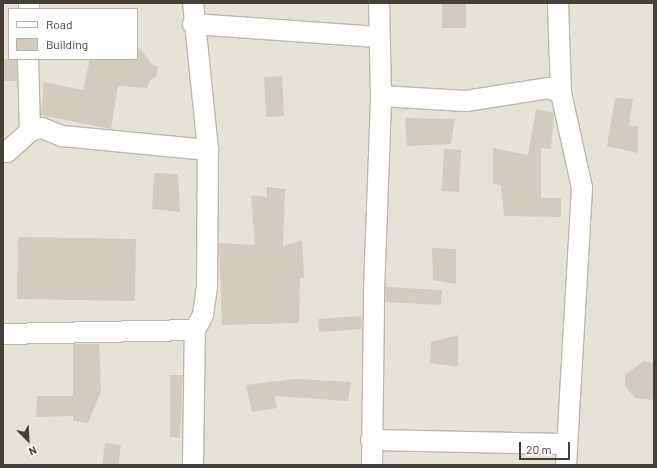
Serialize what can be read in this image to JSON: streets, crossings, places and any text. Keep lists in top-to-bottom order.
{
  "legend": ["Road", "Building"],
  "scale_bar": "20 m",
  "north": "bottom right"
}
